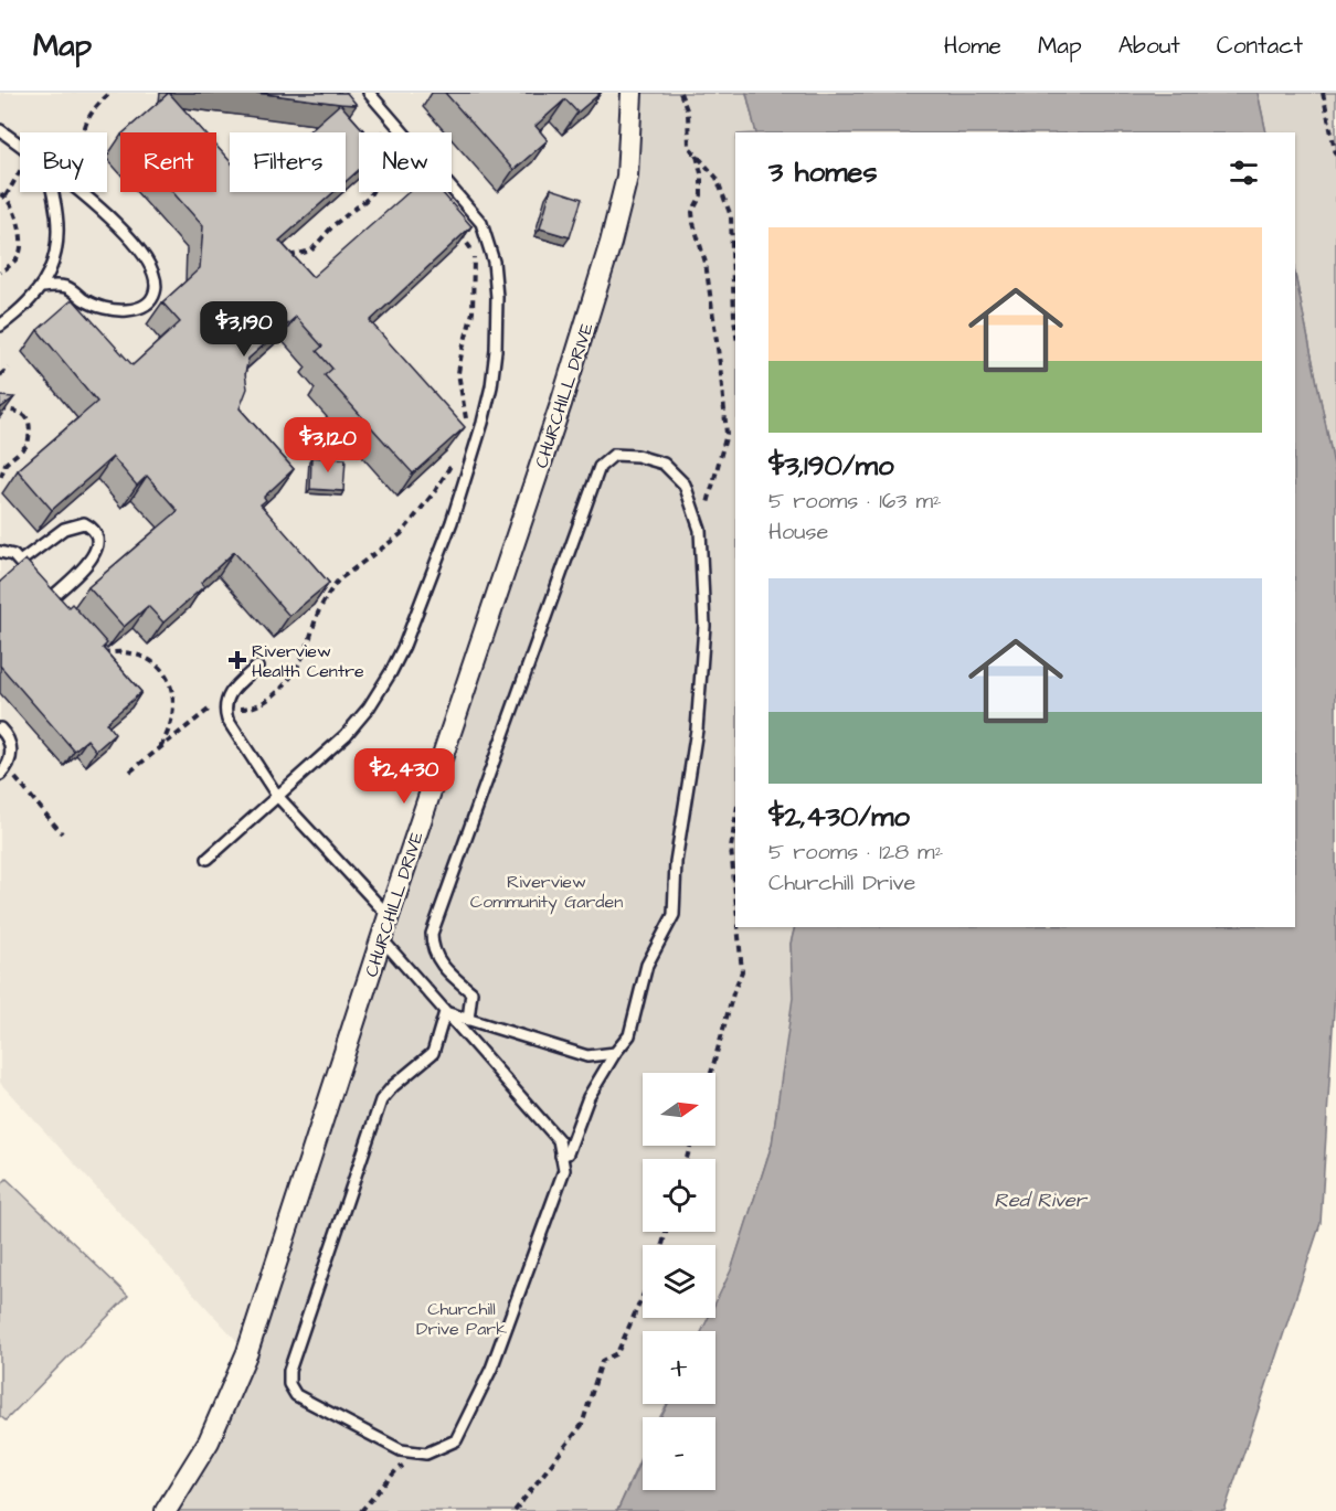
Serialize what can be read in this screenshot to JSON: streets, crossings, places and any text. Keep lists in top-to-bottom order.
{
  "streets": {
    "street": ["CHURCHILL DRIVE"]
  },
  "water": ["Red River"],
  "parks": ["Riverview Community Garden", "Churchill Drive Park"],
  "places": {
    "health": ["Riverview Health Centre"]
  },
  "north": "right",
  "page": {
    "header": "Map",
    "nav": [
      "Home",
      "Map",
      "About",
      "Contact"
    ],
    "chip": [
      "Buy",
      "Rent",
      "Filters",
      "New"
    ],
    "heading": "3 homes",
    "list": [
      {
        "name": "$3,190/mo",
        "note": "5 rooms · 163 m² · House"
      },
      {
        "name": "$2,430/mo",
        "note": "5 rooms · 128 m² · Churchill Drive"
      }
    ],
    "price": ["$3,190", "$3,120", "$2,430"],
    "map_buttons": ["+", "−"]
  }
}
